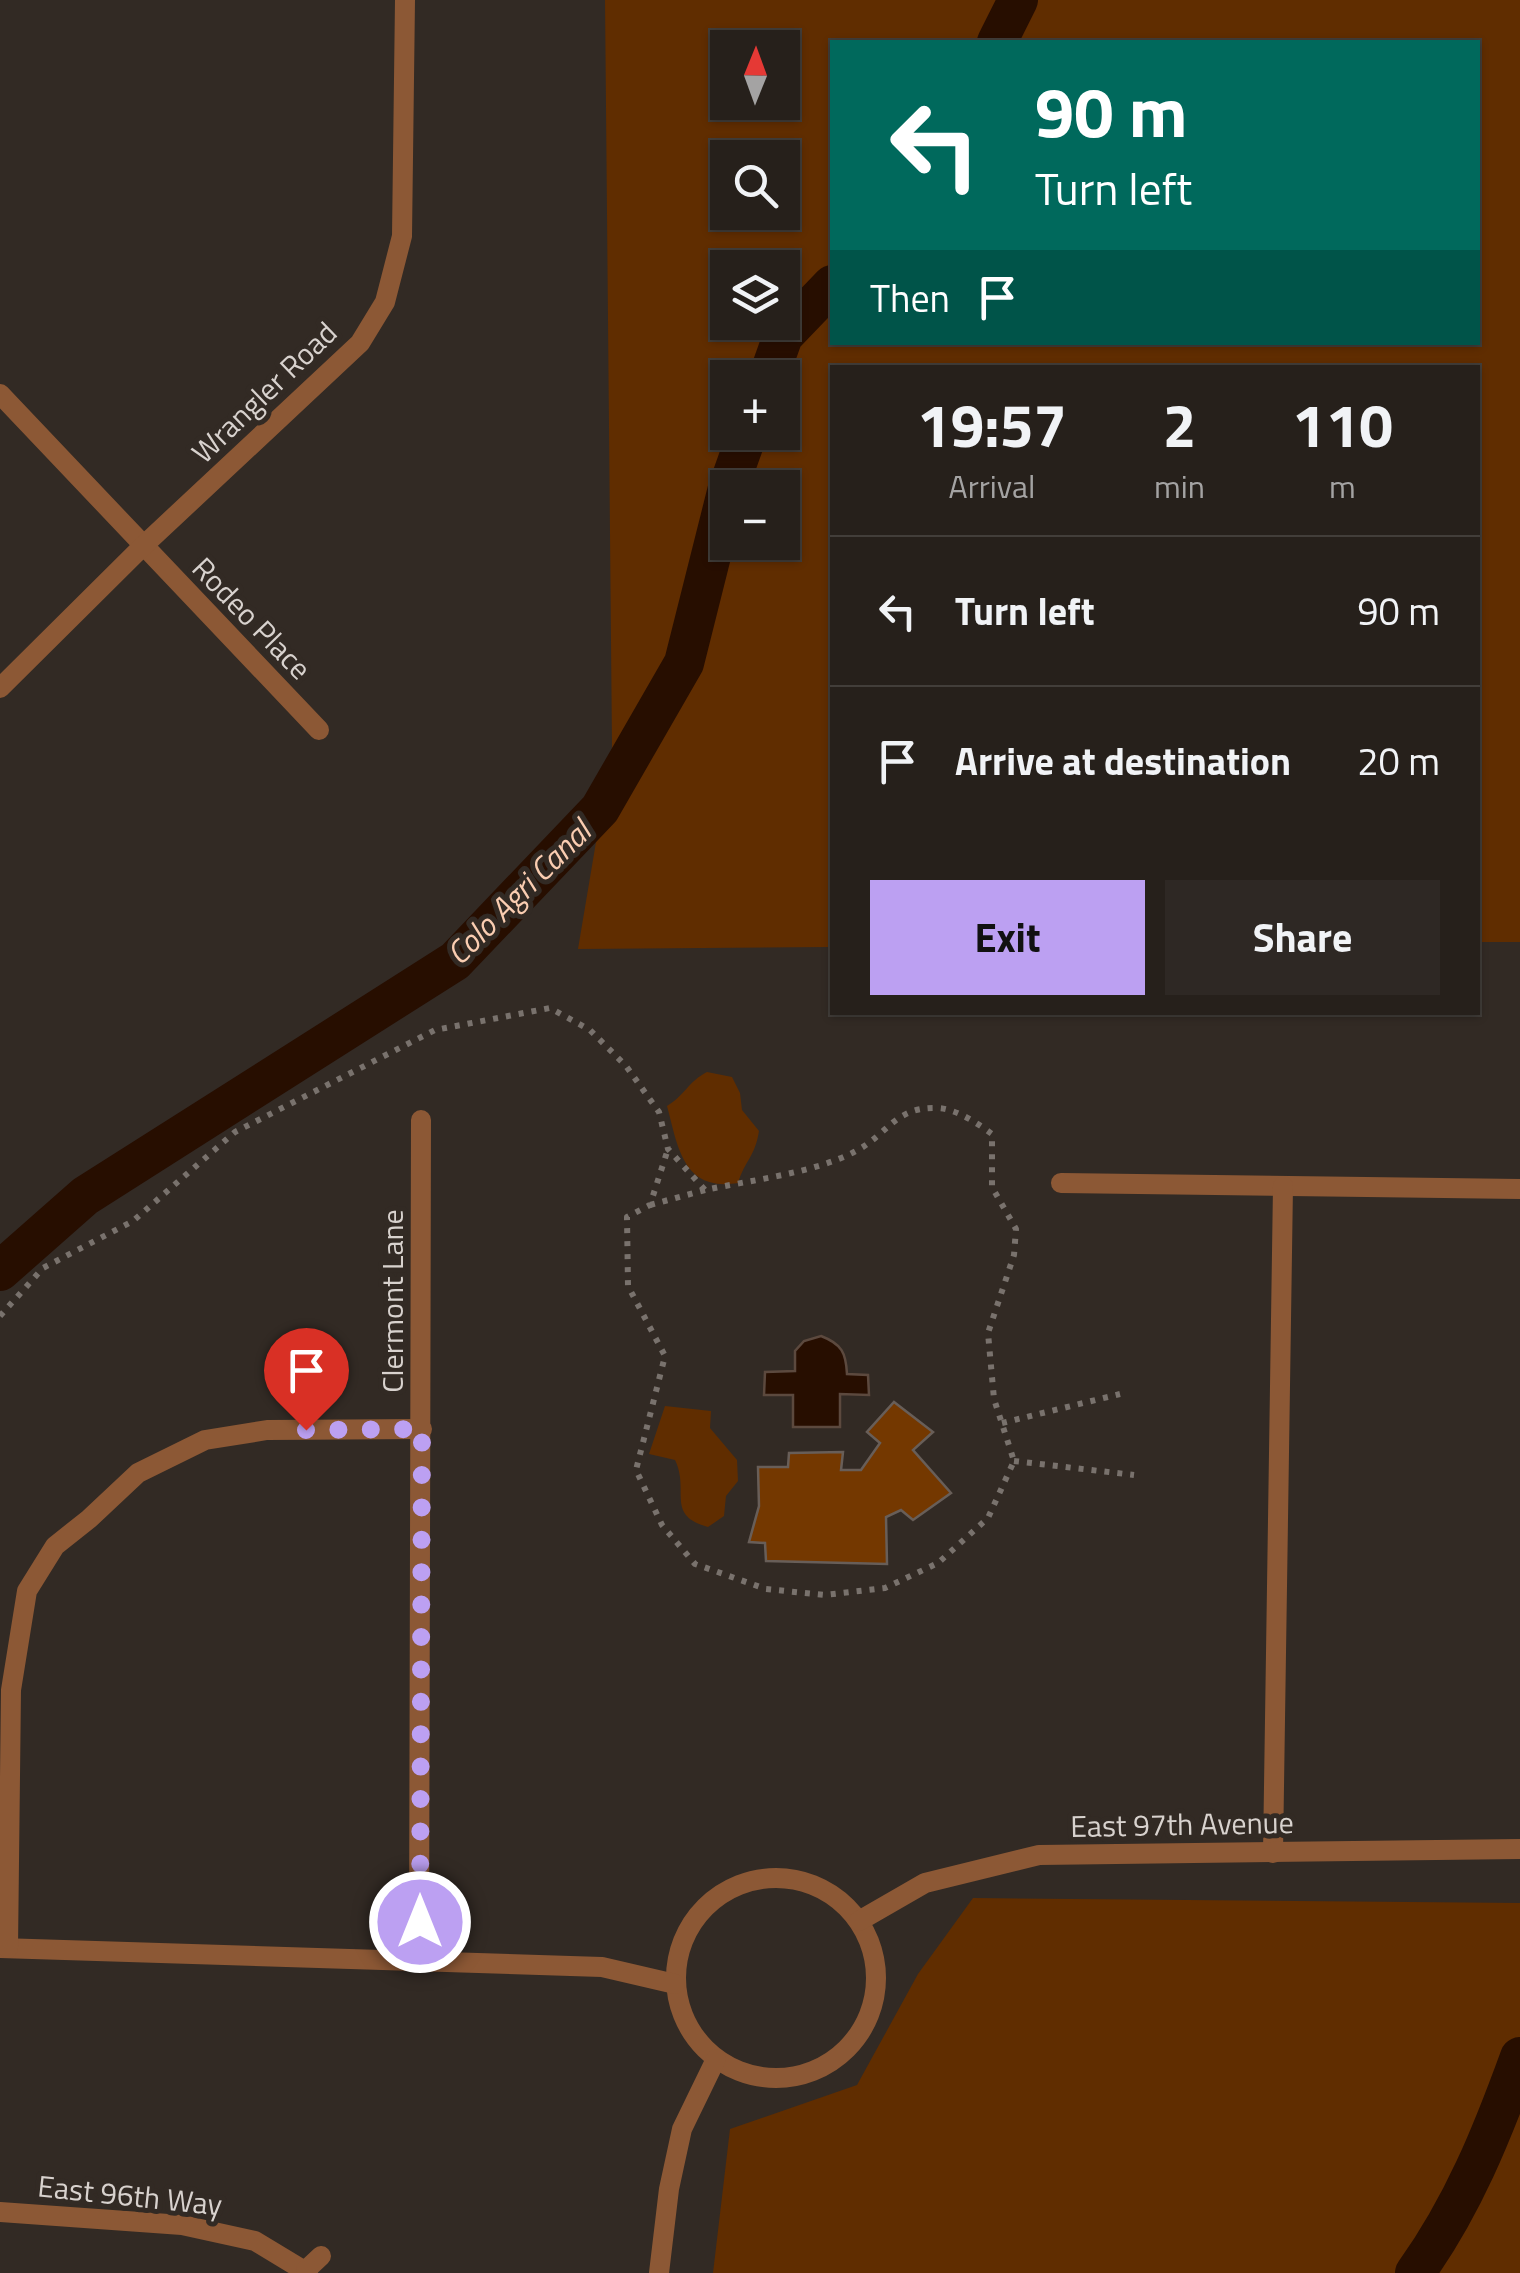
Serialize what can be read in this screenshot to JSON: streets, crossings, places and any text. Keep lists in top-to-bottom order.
{
  "streets": {
    "street": [
      "Wrangler Road",
      "Rodeo Place",
      "Clermont Lane",
      "East 97th Avenue",
      "East 96th Way"
    ]
  },
  "crossings": [
    ["Wrangler Road", "Rodeo Place"]
  ],
  "water": ["Colo Agri Canal"],
  "north": "top",
  "page": {
    "map_buttons": ["+", "−"],
    "turn": ["90 m", "Turn left"],
    "then": "Then",
    "eta": [
      "19:57",
      "Arrival",
      "2",
      "min",
      "110",
      "m"
    ],
    "list": [
      {
        "name": "Turn left",
        "value": "90 m"
      },
      {
        "name": "Arrive at destination",
        "value": "20 m"
      }
    ],
    "buttons": ["Exit", "Share"]
  }
}
